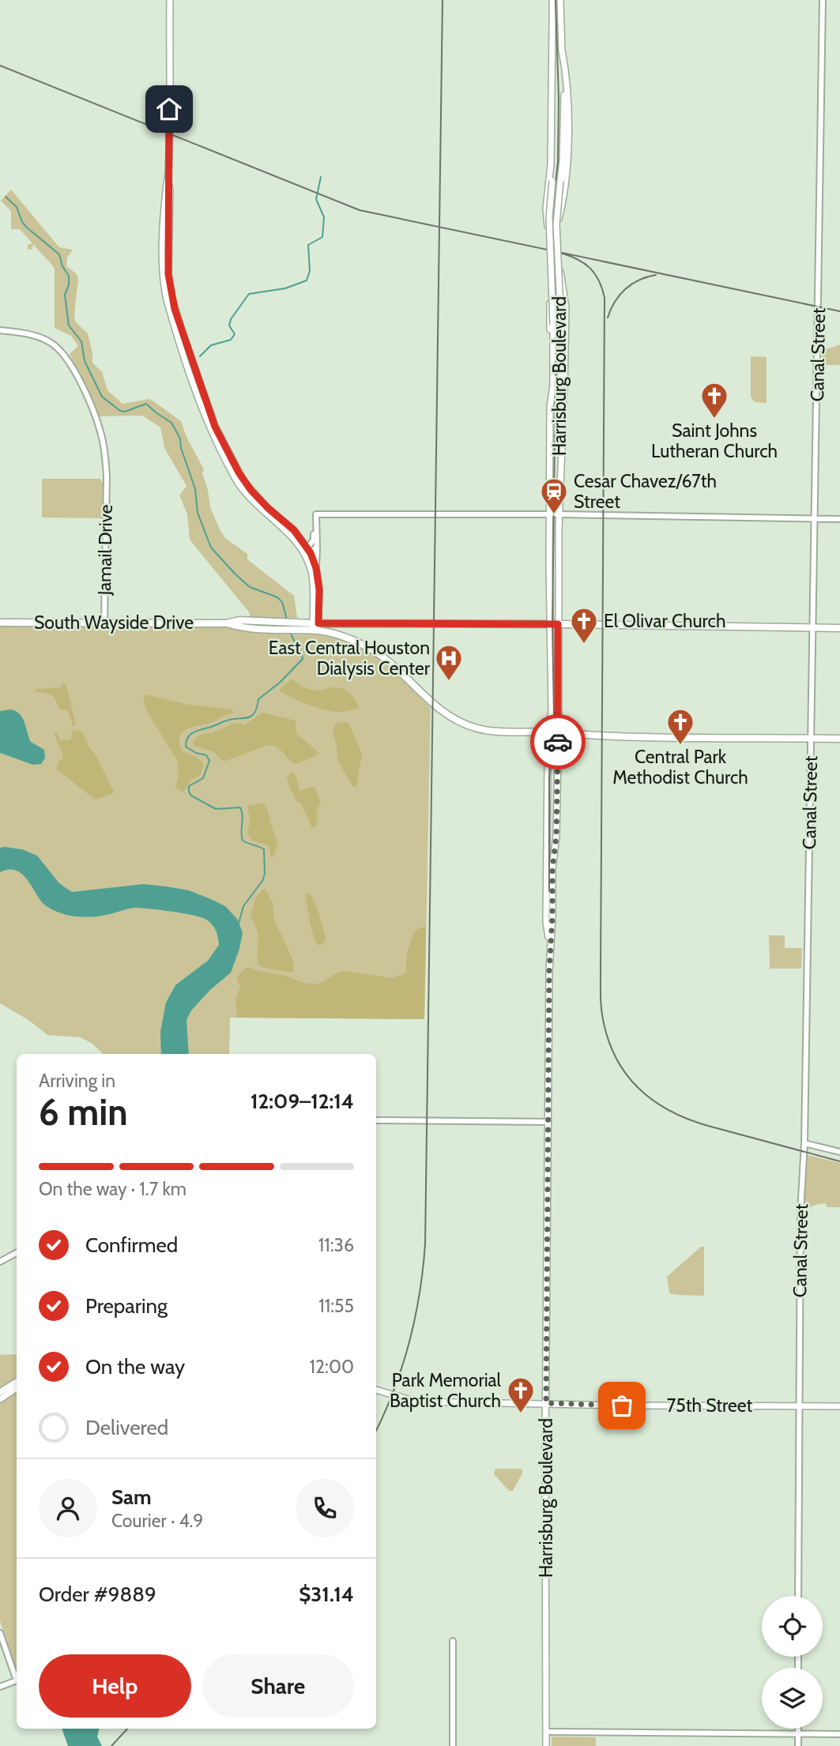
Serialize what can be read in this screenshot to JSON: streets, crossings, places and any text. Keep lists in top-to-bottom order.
{
  "streets": {
    "main road": ["Harrisburg Boulevard", "South Wayside Drive", "75th Street"],
    "street": ["Canal Street", "Jamail Drive"]
  },
  "crossings": [
    ["Canal Street", "South Wayside Drive"],
    ["Canal Street", "75th Street"],
    ["Harrisburg Boulevard", "South Wayside Drive"],
    ["Harrisburg Boulevard", "75th Street"],
    ["Jamail Drive", "South Wayside Drive"]
  ],
  "places": {
    "church": [
      "Saint Johns Lutheran Church",
      "El Olivar Church",
      "Central Park Methodist Church",
      "Park Memorial Baptist Church"
    ],
    "station": ["Cesar Chavez/67th Street"],
    "hospital": ["East Central Houston Dialysis Center"]
  },
  "page": {
    "heading": ["6 min", "Arriving in", "12:09–12:14"],
    "panel": [
      "Sam",
      "Courier · 4.9",
      "Order #9889",
      "$31.14"
    ],
    "bar": "On the way · 1.7 km",
    "list": [
      ["Confirmed", "11:36"],
      ["Preparing", "11:55"],
      ["On the way", "12:00"],
      "Delivered"
    ],
    "buttons": ["Help", "Share"]
  }
}
